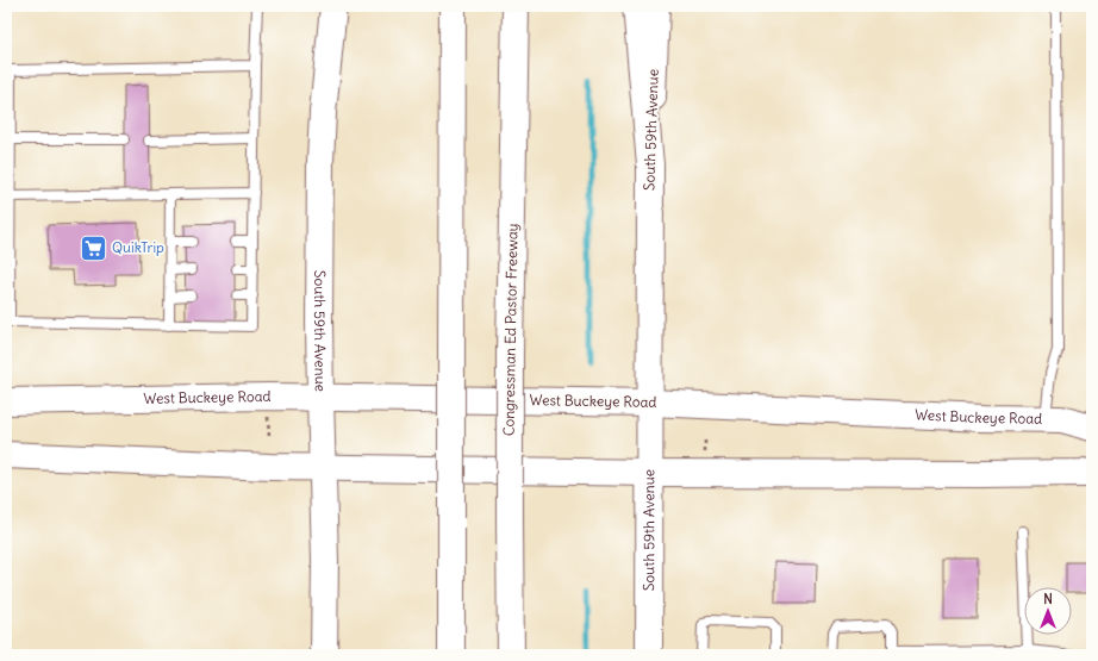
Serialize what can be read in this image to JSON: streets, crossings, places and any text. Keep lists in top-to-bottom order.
{
  "streets": {
    "main road": ["South 59th Avenue", "Congressman Ed Pastor Freeway", "West Buckeye Road"]
  },
  "crossings": [
    ["South 59th Avenue", "West Buckeye Road"]
  ],
  "places": {
    "supermarket": ["QuikTrip"]
  },
  "north": "top"
}
